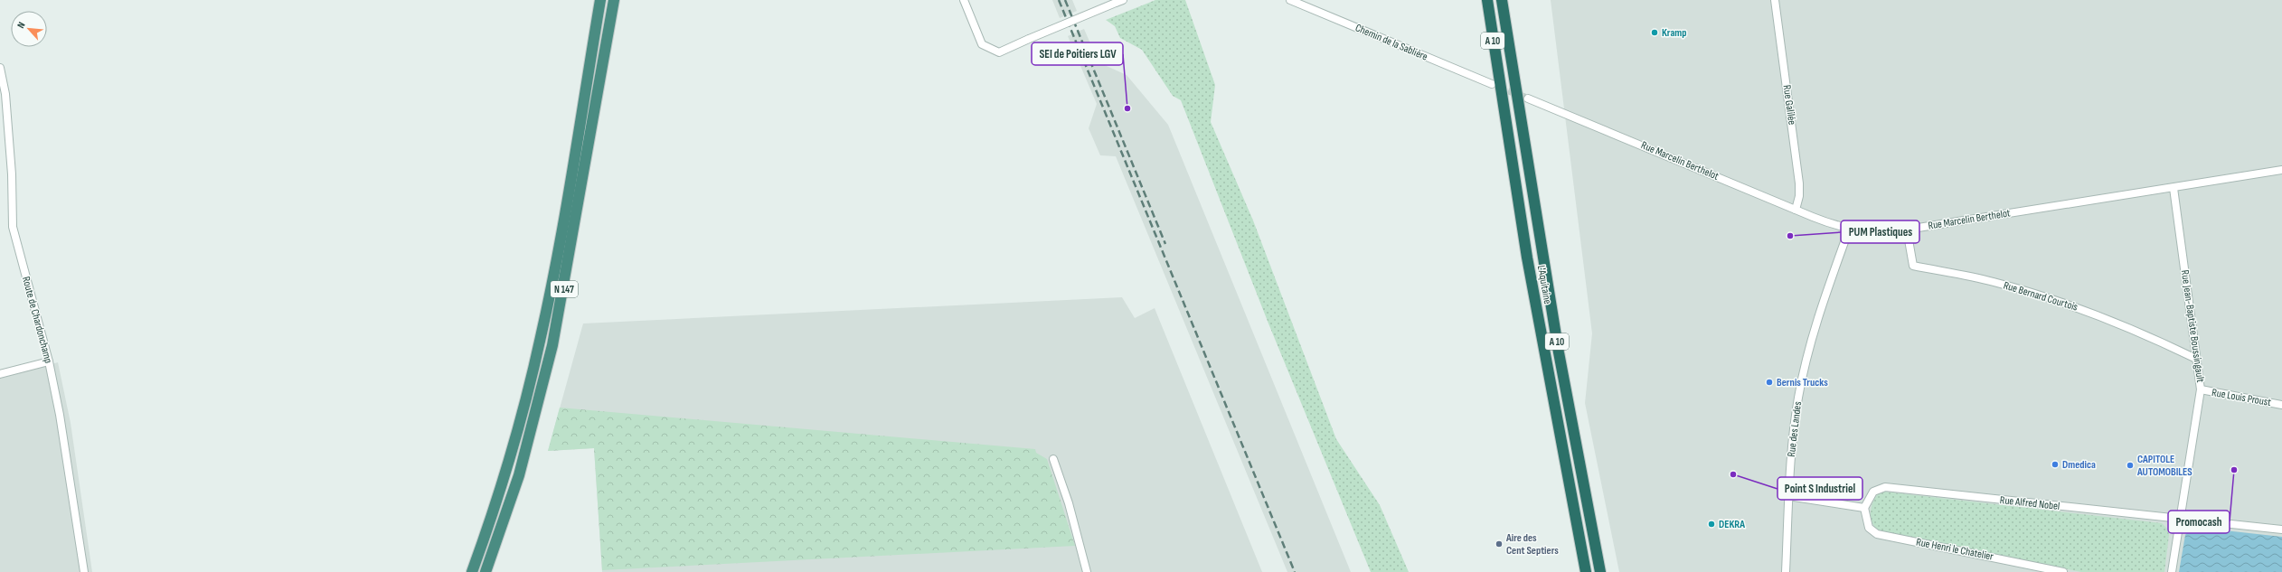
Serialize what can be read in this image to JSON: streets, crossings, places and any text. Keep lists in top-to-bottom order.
{
  "streets": {
    "highway": ["A 10", "L'Aquitaine", "N 147"],
    "street": [
      "Chemin de la Sablière",
      "Rue Galilée",
      "Rue Marcelin Berthelot",
      "Rue Bernard Courtois",
      "Route de Chardonchamp",
      "Rue Jean-Baptiste Boussingault",
      "Rue Louis Proust",
      "Rue des Landes",
      "Rue Alfred Nobel",
      "Rue Henri le Chatelier"
    ]
  },
  "crossings": [
    ["Rue Galilée", "Rue Marcelin Berthelot"],
    ["Rue Marcelin Berthelot", "Rue Bernard Courtois"],
    ["Rue Marcelin Berthelot", "Rue Jean-Baptiste Boussingault"],
    ["Rue Marcelin Berthelot", "Rue des Landes"],
    ["Rue Bernard Courtois", "Rue Jean-Baptiste Boussingault"],
    ["Rue Jean-Baptiste Boussingault", "Rue Louis Proust"],
    ["Rue Jean-Baptiste Boussingault", "Rue Alfred Nobel"],
    ["Rue Alfred Nobel", "Rue Henri le Chatelier"]
  ],
  "places": [
    "Kramp",
    "SEI de Poitiers LGV",
    "PUM Plastiques",
    "Bernis Trucks",
    "Dmedica",
    "CAPITOLE AUTOMOBILES",
    "Promocash",
    "Point S Industriel",
    "DEKRA",
    "Aire des Cent Septiers"
  ],
  "north": "top left"
}
